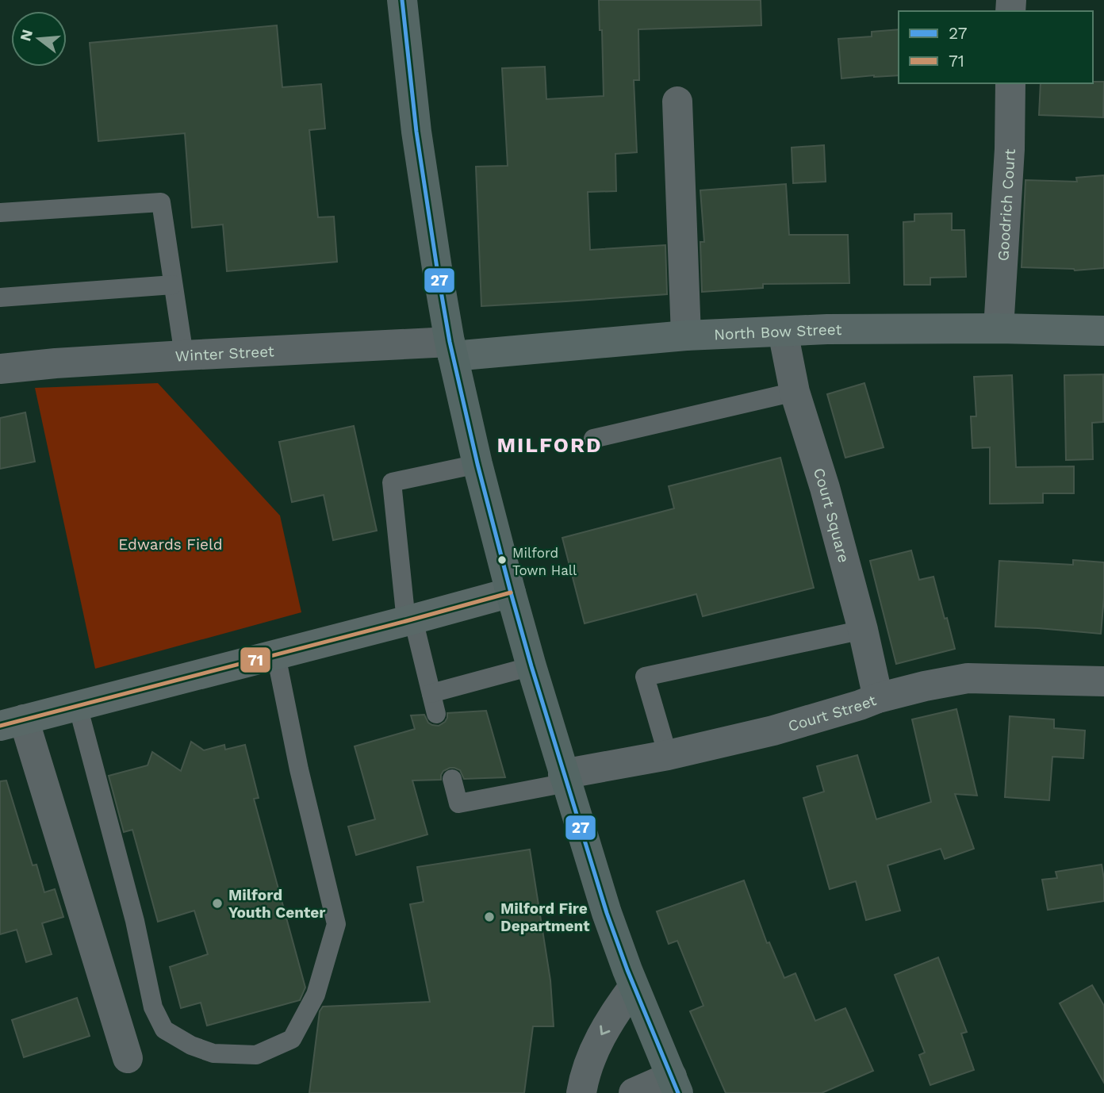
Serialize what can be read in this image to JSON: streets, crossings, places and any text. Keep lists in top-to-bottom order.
{
  "streets": {
    "street": [
      "Goodrich Court",
      "North Bow Street",
      "Winter Street",
      "Court Square",
      "Court Street"
    ]
  },
  "crossings": [
    ["Goodrich Court", "North Bow Street"],
    ["North Bow Street", "Winter Street"],
    ["North Bow Street", "Court Square"],
    ["Court Square", "Court Street"]
  ],
  "districts": ["MILFORD"],
  "parks": ["Edwards Field"],
  "places": ["Milford Town Hall", "Milford Youth Center", "Milford Fire Department"],
  "lines": ["transit line 27", "transit line 71"],
  "legend": ["27", "71"],
  "north": "left"
}
